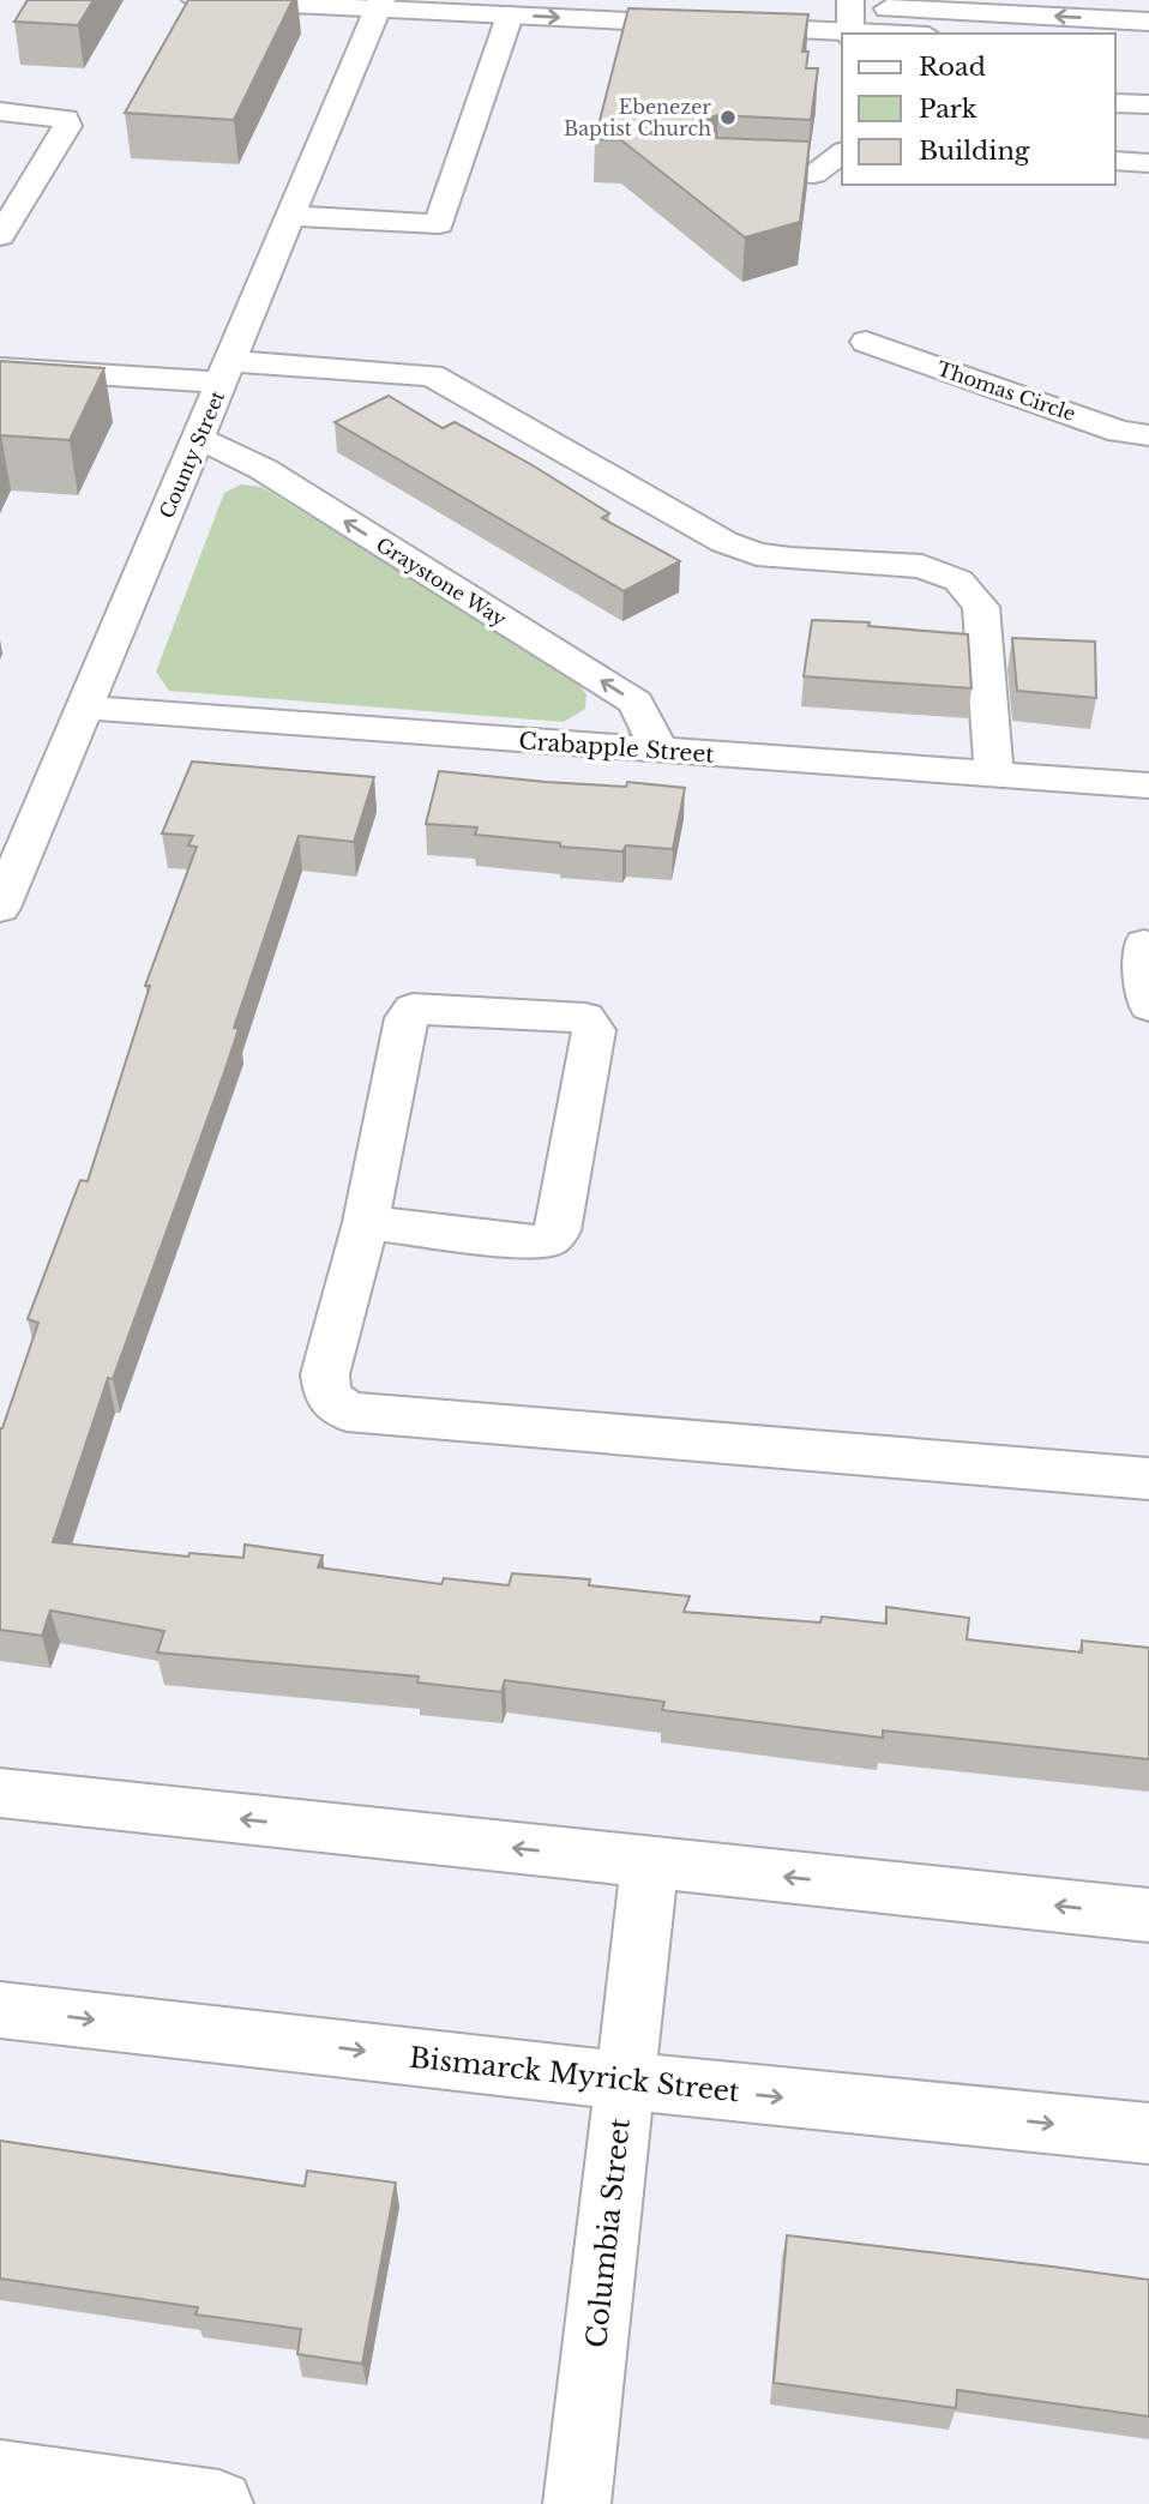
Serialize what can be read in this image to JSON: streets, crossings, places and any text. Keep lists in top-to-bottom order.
{
  "streets": {
    "street": [
      "Thomas Circle",
      "County Street",
      "Graystone Way",
      "Crabapple Street",
      "Bismarck Myrick Street",
      "Columbia Street"
    ]
  },
  "crossings": [
    ["County Street", "Graystone Way"],
    ["County Street", "Crabapple Street"],
    ["Graystone Way", "Crabapple Street"],
    ["Bismarck Myrick Street", "Columbia Street"]
  ],
  "one_way": ["Graystone Way"],
  "places": ["Ebenezer Baptist Church"],
  "legend": ["Road", "Park", "Building"]
}
